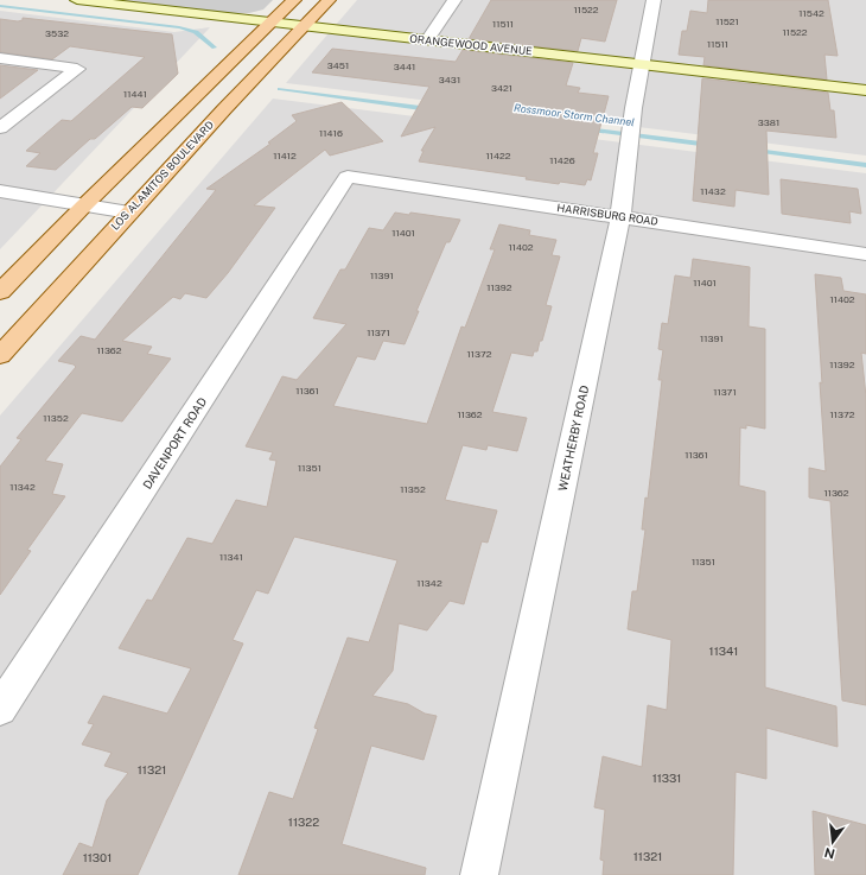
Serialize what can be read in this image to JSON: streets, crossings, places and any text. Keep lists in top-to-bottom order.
{
  "streets": {
    "main road": ["LOS ALAMITOS BOULEVARD"],
    "street": [
      "ORANGEWOOD AVENUE",
      "HARRISBURG ROAD",
      "WEATHERBY ROAD",
      "DAVENPORT ROAD"
    ]
  },
  "crossings": [
    ["ORANGEWOOD AVENUE", "LOS ALAMITOS BOULEVARD"],
    ["ORANGEWOOD AVENUE", "WEATHERBY ROAD"],
    ["HARRISBURG ROAD", "WEATHERBY ROAD"],
    ["HARRISBURG ROAD", "DAVENPORT ROAD"]
  ],
  "water": ["Rossmoor Storm Channel"],
  "house_numbers": [
    "11522",
    "11542",
    "11521",
    "11511",
    "11522",
    "3532",
    "11511",
    "3451",
    "3441",
    "3431",
    "3421",
    "11441",
    "3381",
    "11416",
    "11412",
    "11422",
    "11426",
    "11432",
    "11401",
    "11402",
    "11391",
    "11401",
    "11392",
    "11402",
    "11371",
    "11391",
    "11362",
    "11372",
    "11392",
    "11361",
    "11371",
    "11362",
    "11372",
    "11352",
    "11361",
    "11351",
    "11342",
    "11352",
    "11362",
    "11341",
    "11351",
    "11342",
    "11341",
    "11321",
    "11331",
    "11322",
    "11321",
    "11301"
  ],
  "north": "bottom"
}
